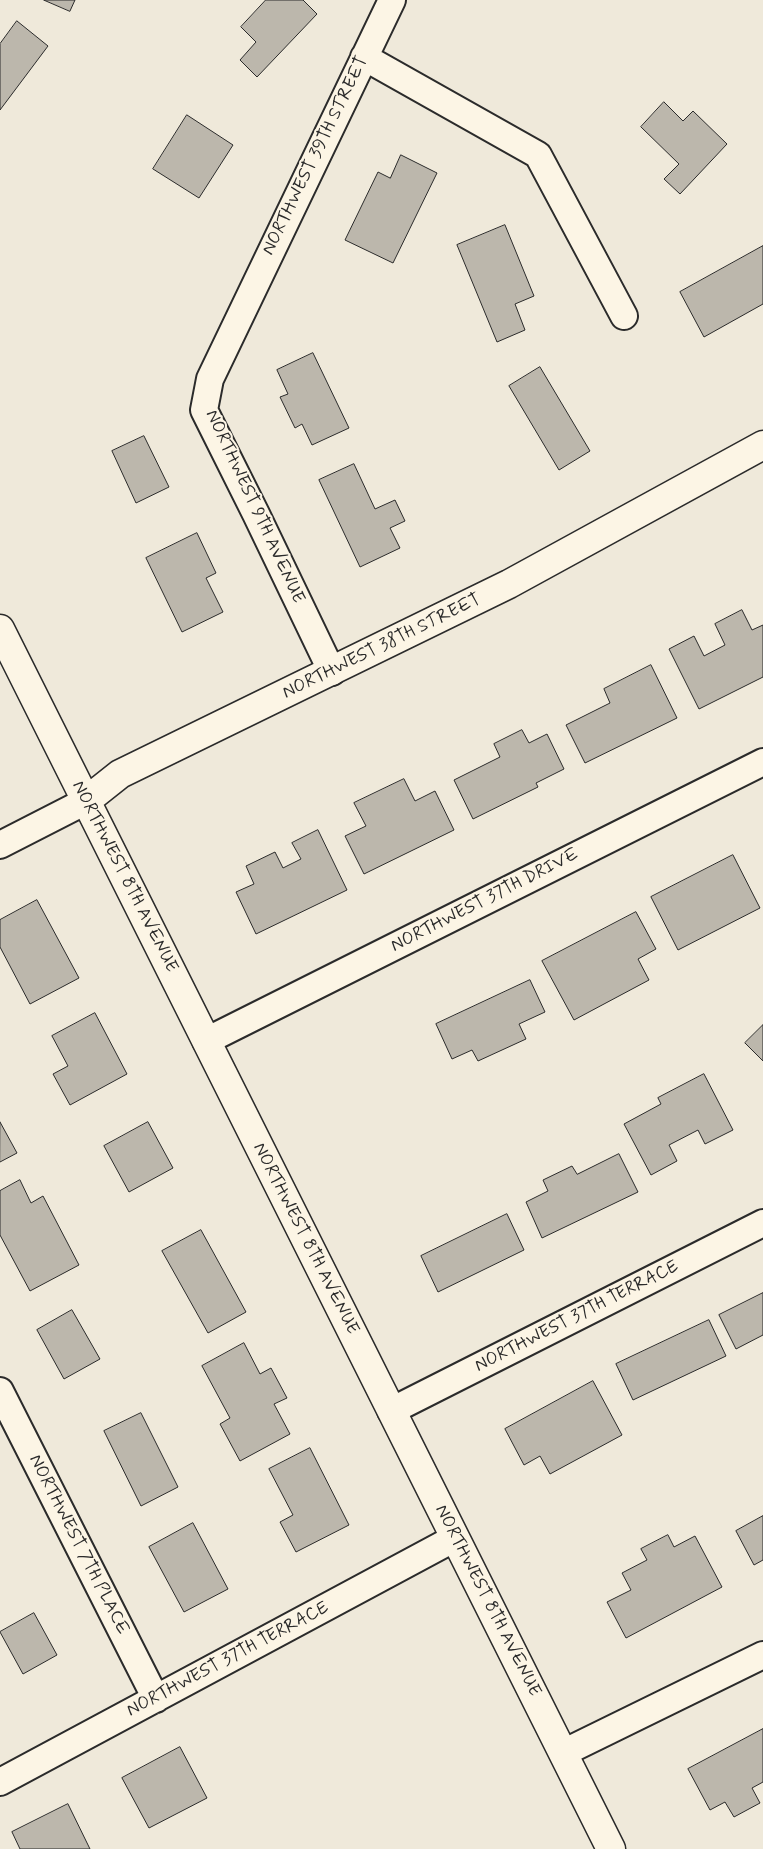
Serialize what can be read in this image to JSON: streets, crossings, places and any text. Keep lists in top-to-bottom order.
{
  "streets": {
    "street": [
      "NORTHWEST 39TH STREET",
      "NORTHWEST 9TH AVENUE",
      "NORTHWEST 38TH STREET",
      "NORTHWEST 8TH AVENUE",
      "NORTHWEST 37TH DRIVE",
      "NORTHWEST 37TH TERRACE",
      "NORTHWEST 7TH PLACE"
    ]
  },
  "crossings": [
    ["NORTHWEST 39TH STREET", "NORTHWEST 9TH AVENUE"],
    ["NORTHWEST 9TH AVENUE", "NORTHWEST 38TH STREET"],
    ["NORTHWEST 38TH STREET", "NORTHWEST 8TH AVENUE"],
    ["NORTHWEST 8TH AVENUE", "NORTHWEST 37TH DRIVE"],
    ["NORTHWEST 8TH AVENUE", "NORTHWEST 37TH TERRACE"],
    ["NORTHWEST 37TH TERRACE", "NORTHWEST 7TH PLACE"]
  ]
}
